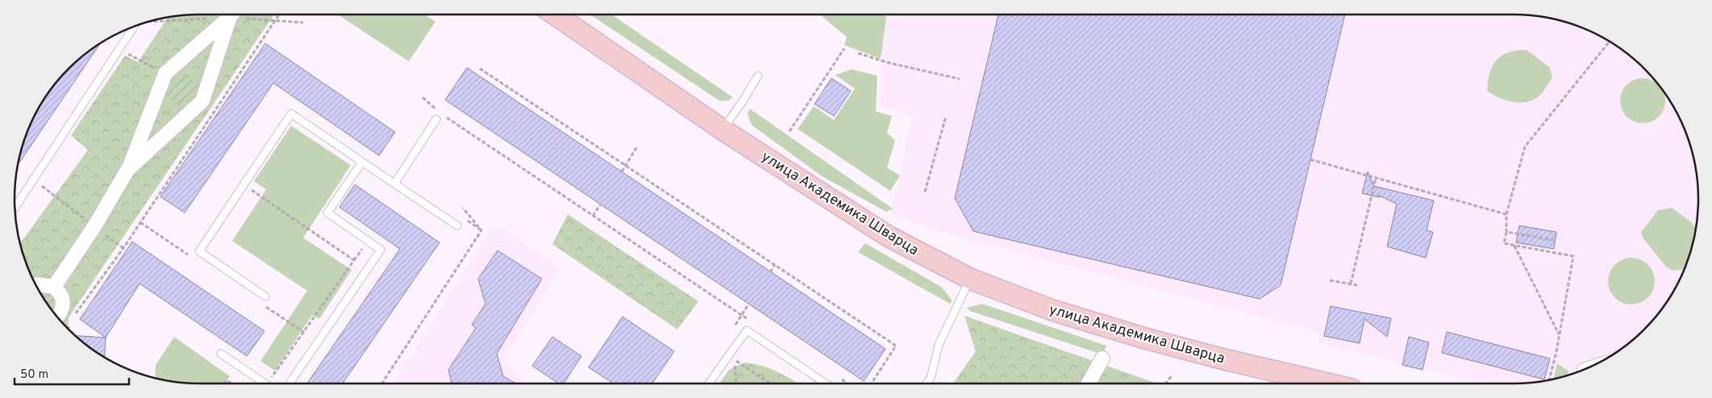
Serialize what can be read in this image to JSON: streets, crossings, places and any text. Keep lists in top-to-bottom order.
{
  "streets": {
    "street": ["улица Академика Шварца"]
  },
  "scale_bar": "50 m"
}
